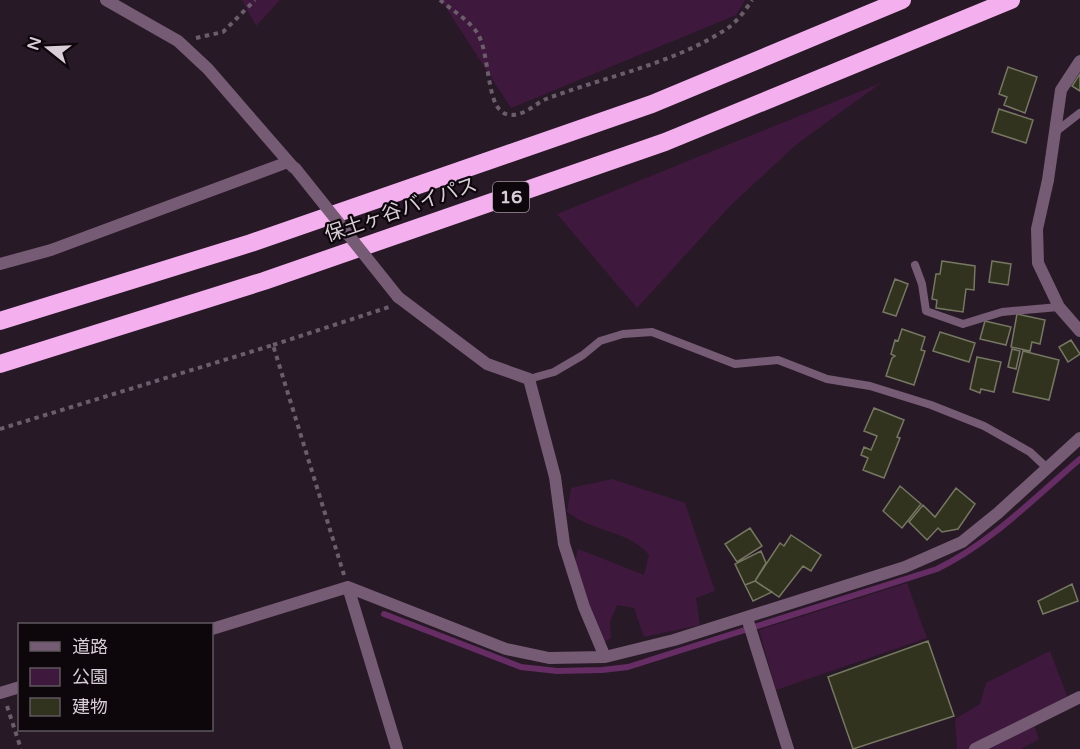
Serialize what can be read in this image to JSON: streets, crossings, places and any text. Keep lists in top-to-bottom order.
{
  "streets": {
    "highway": ["16", "保土ヶ谷バイパス"]
  },
  "legend": ["道路", "公園", "建物"],
  "north": "left"
}
